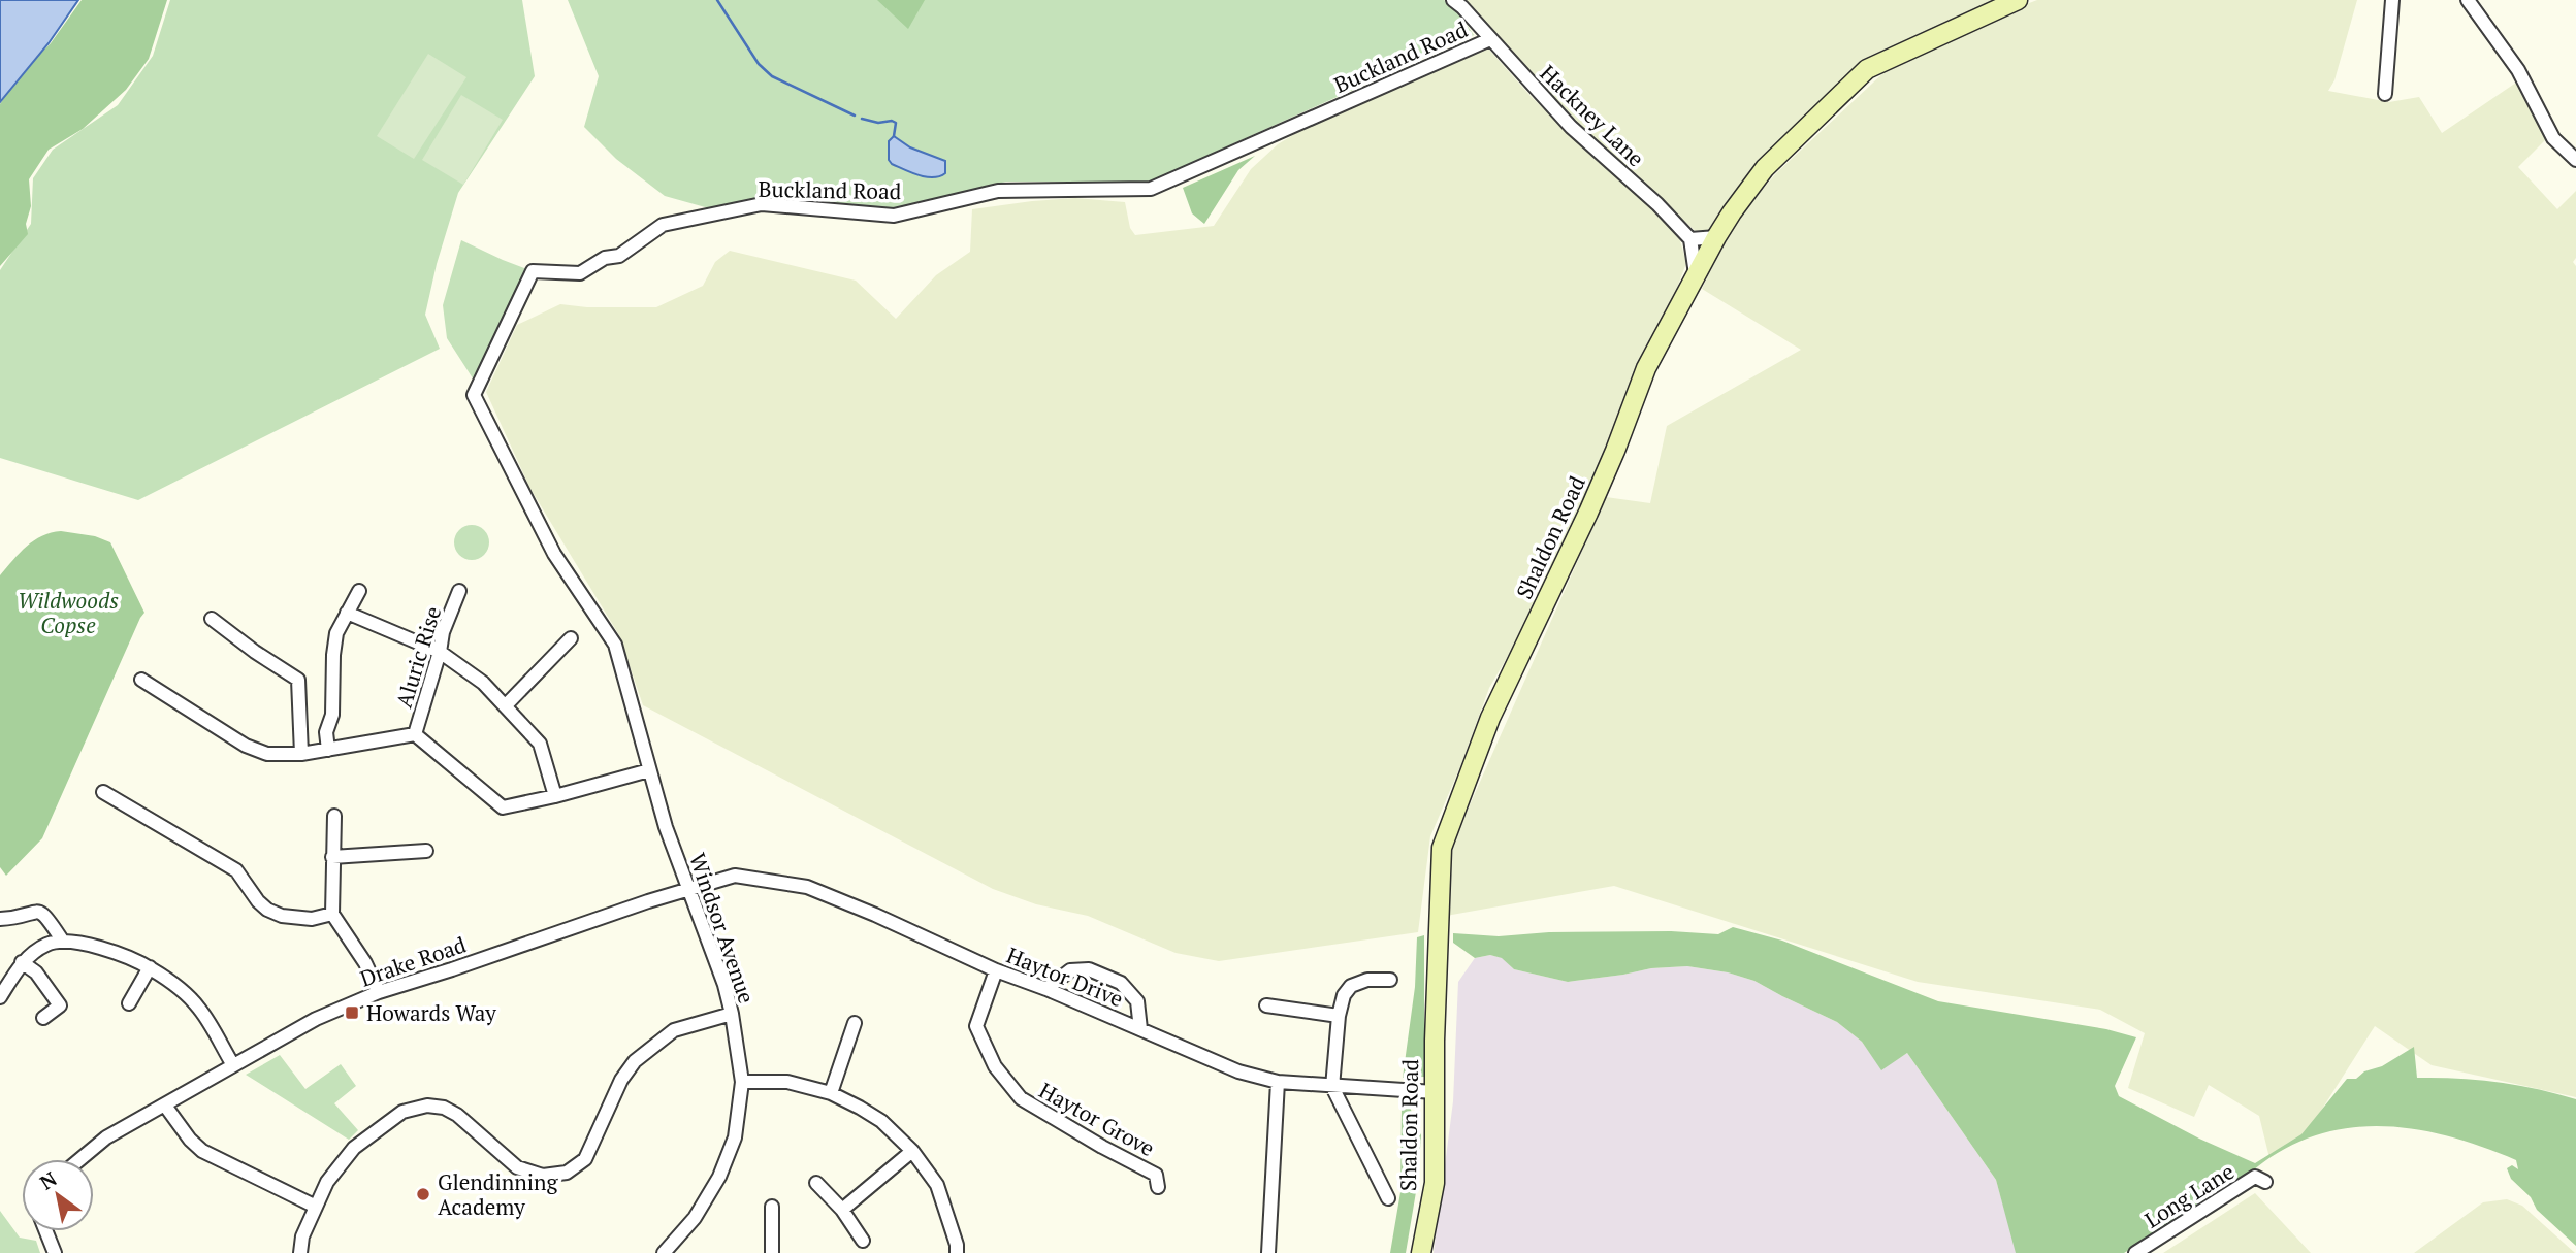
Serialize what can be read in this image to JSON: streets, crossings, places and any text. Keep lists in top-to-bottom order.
{
  "streets": {
    "street": [
      "Buckland Road",
      "Hackney Lane",
      "Shaldon Road",
      "Aluric Rise",
      "Windsor Avenue",
      "Drake Road",
      "Haytor Drive",
      "Haytor Grove",
      "Long Lane"
    ]
  },
  "crossings": [
    ["Buckland Road", "Hackney Lane"],
    ["Buckland Road", "Windsor Avenue"],
    ["Shaldon Road", "Haytor Drive"],
    ["Windsor Avenue", "Drake Road"],
    ["Windsor Avenue", "Haytor Drive"],
    ["Drake Road", "Haytor Drive"],
    ["Haytor Drive", "Haytor Grove"]
  ],
  "parks": ["Wildwoods Copse"],
  "places": {
    "transit": ["Howards Way"],
    "other": ["Glendinning Academy"]
  },
  "north": "top left"
}
